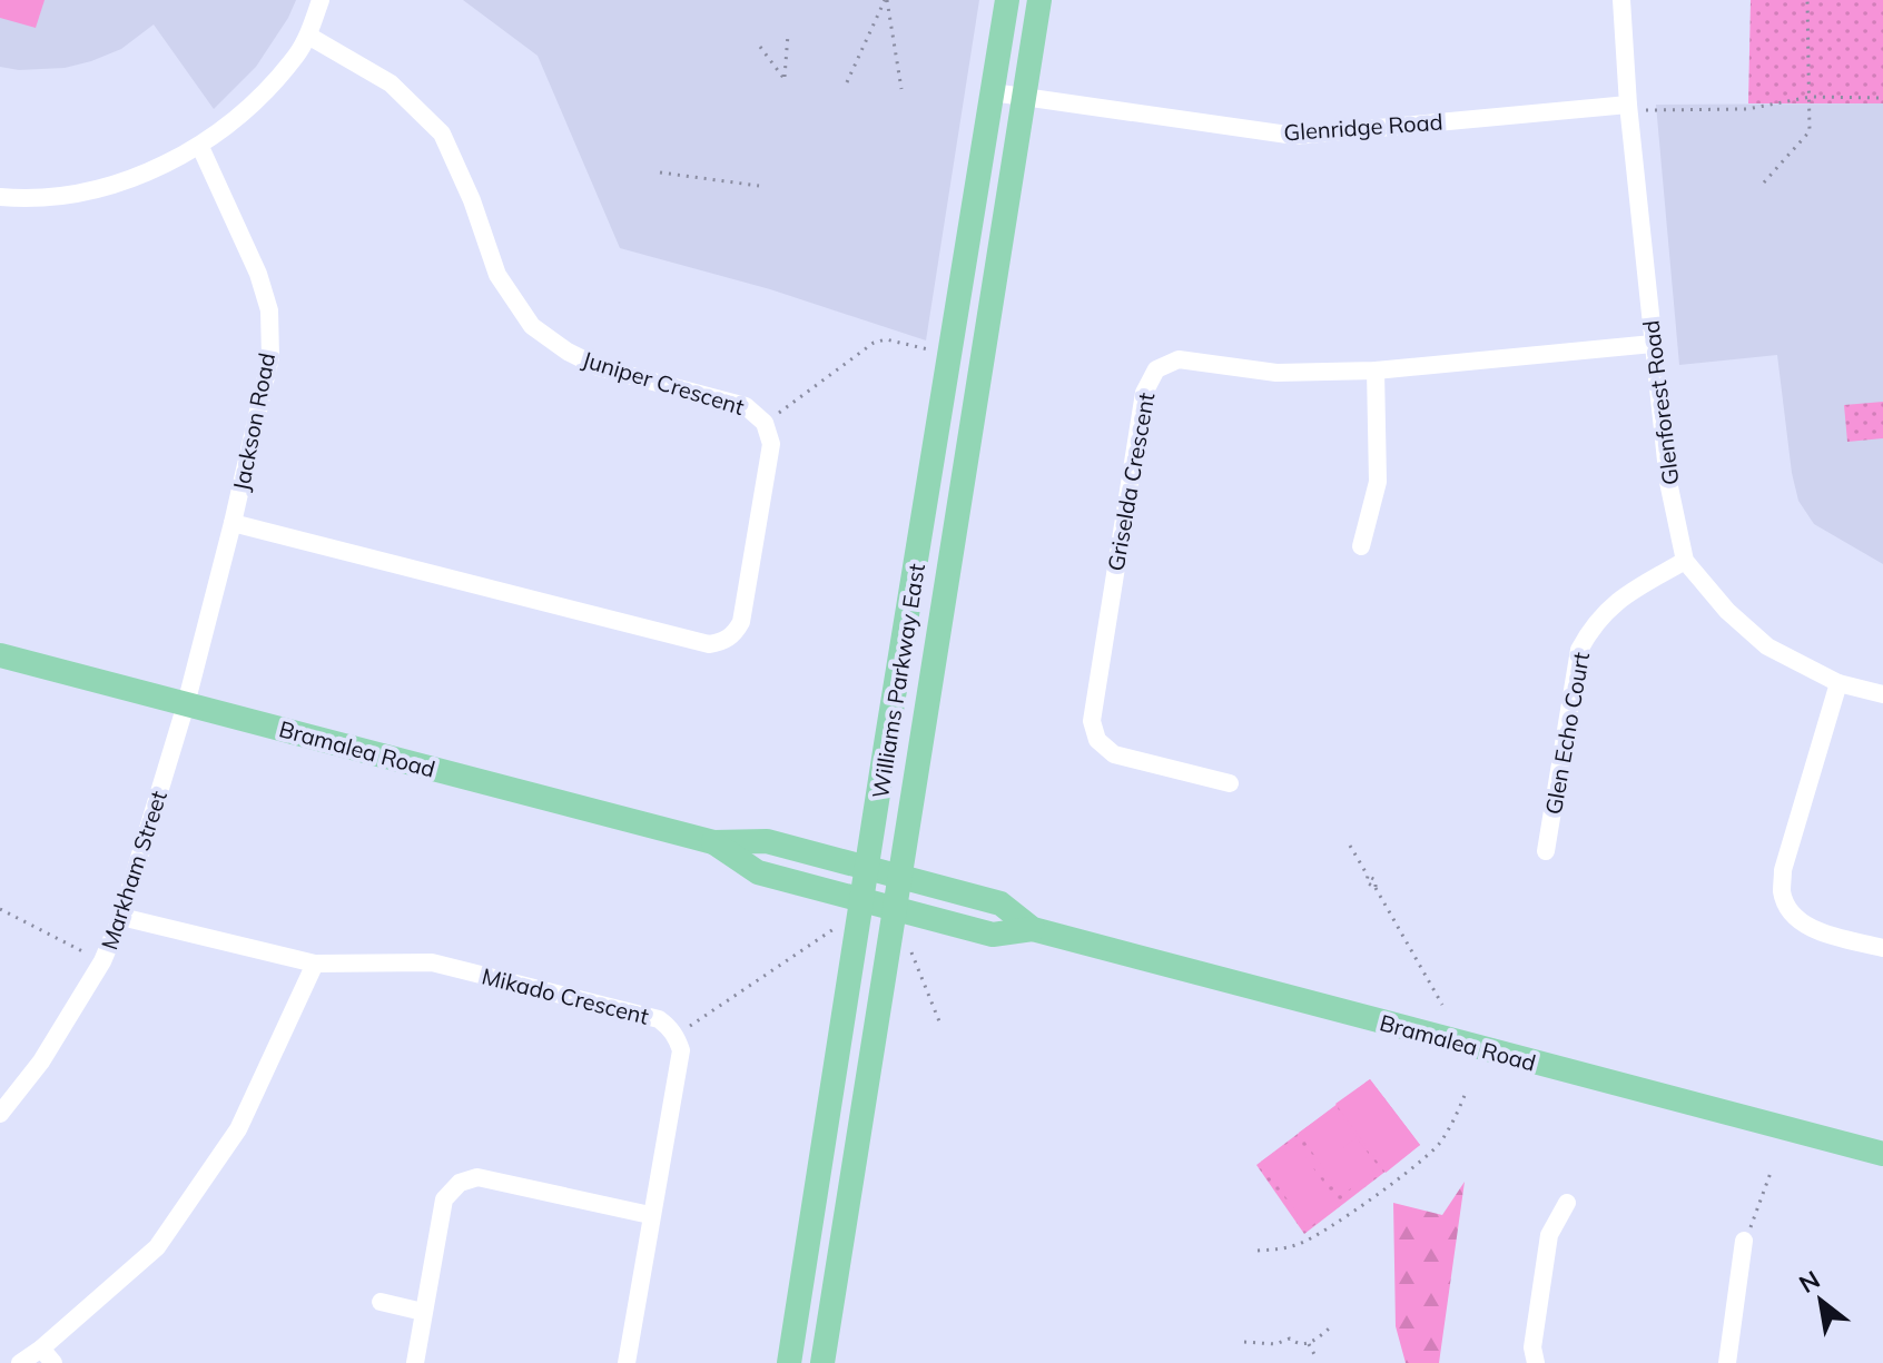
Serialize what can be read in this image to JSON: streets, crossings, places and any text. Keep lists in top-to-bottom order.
{
  "streets": {
    "main road": ["Williams Parkway East", "Bramalea Road"],
    "street": [
      "Glenridge Road",
      "Juniper Crescent",
      "Glenforest Road",
      "Jackson Road",
      "Griselda Crescent",
      "Glen Echo Court",
      "Markham Street",
      "Mikado Crescent"
    ]
  },
  "crossings": [
    ["Glenridge Road", "Glenforest Road"],
    ["Glenridge Road", "Williams Parkway East"],
    ["Juniper Crescent", "Jackson Road"],
    ["Glenforest Road", "Griselda Crescent"],
    ["Glenforest Road", "Glen Echo Court"],
    ["Jackson Road", "Bramalea Road"],
    ["Jackson Road", "Markham Street"],
    ["Williams Parkway East", "Bramalea Road"],
    ["Bramalea Road", "Markham Street"],
    ["Markham Street", "Mikado Crescent"]
  ],
  "north": "top left"
}
